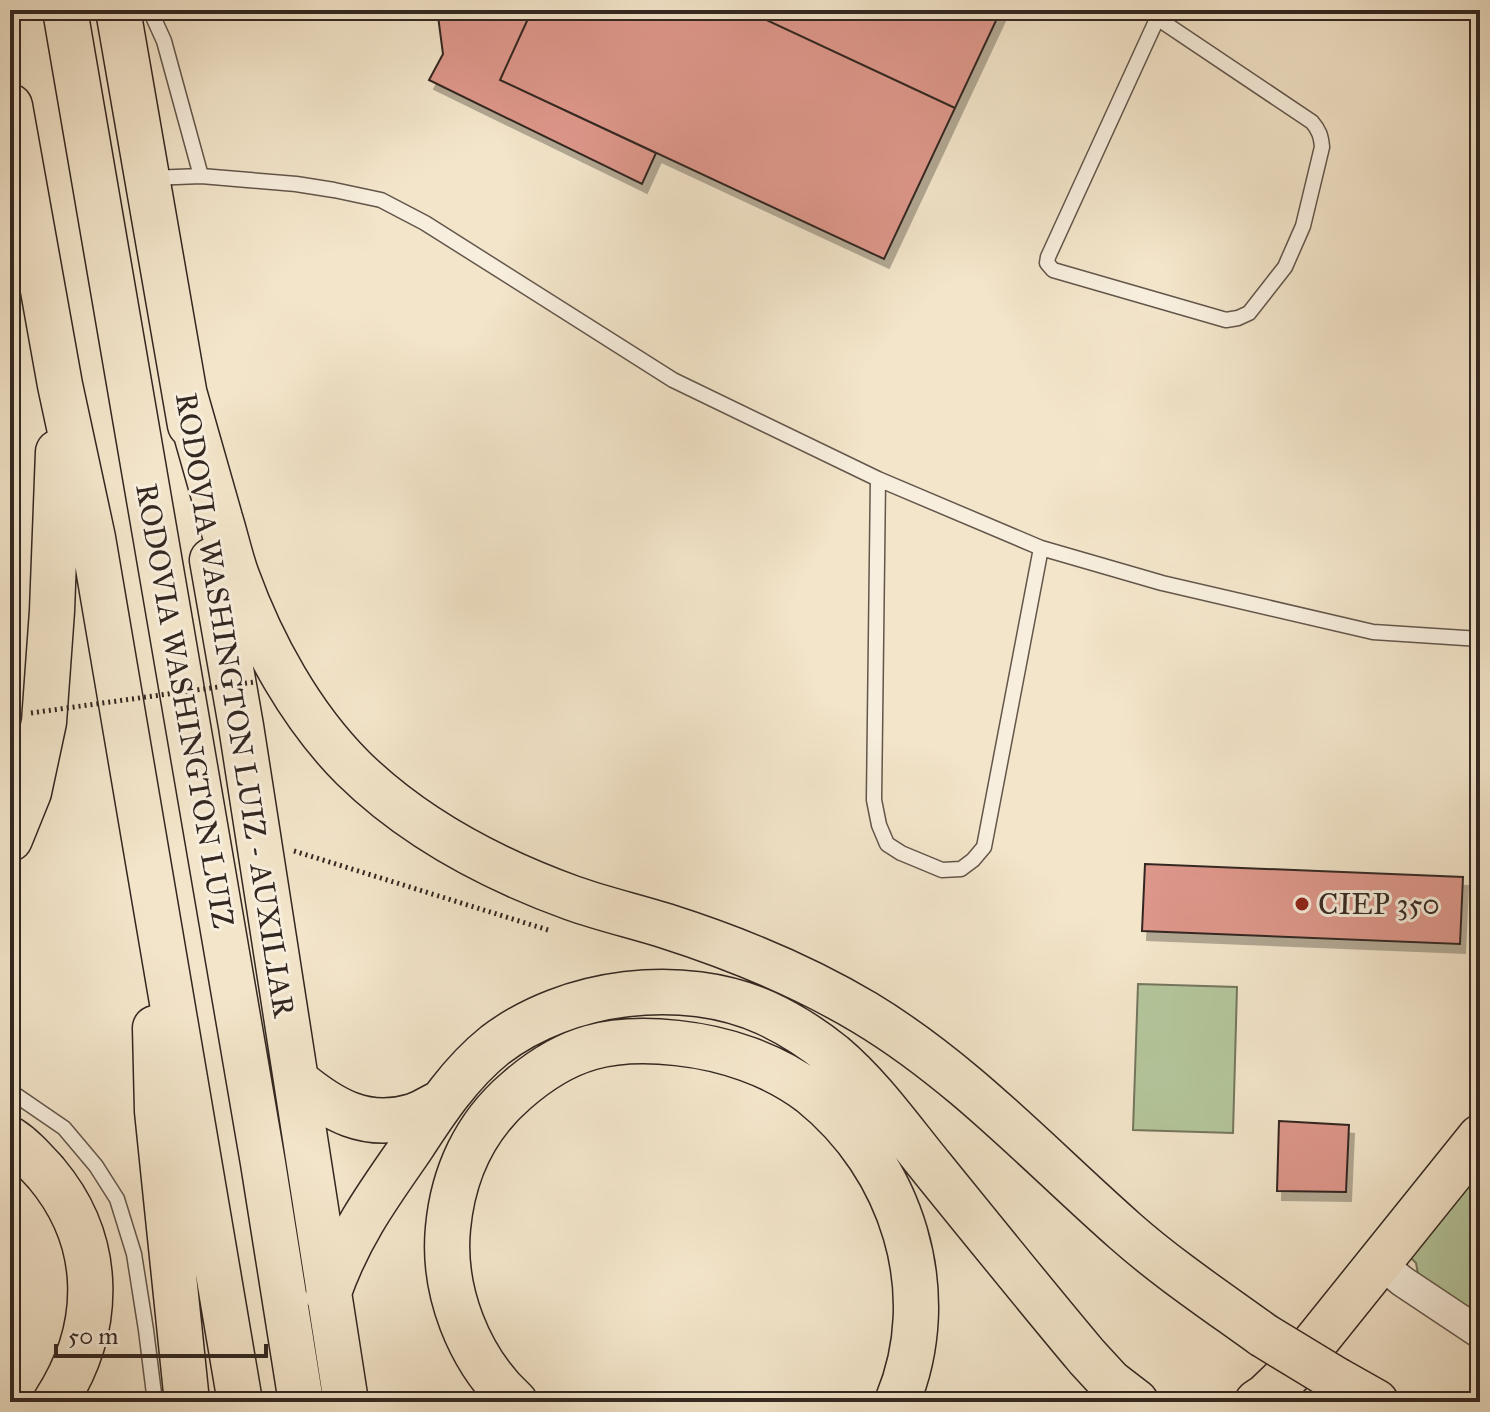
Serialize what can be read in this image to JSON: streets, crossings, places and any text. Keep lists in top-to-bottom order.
{
  "streets": {
    "highway": ["RODOVIA WASHINGTON LUIZ - AUXILIAR", "RODOVIA WASHINGTON LUIZ"]
  },
  "places": ["CIEP 350"],
  "scale_bar": "50 m"
}
